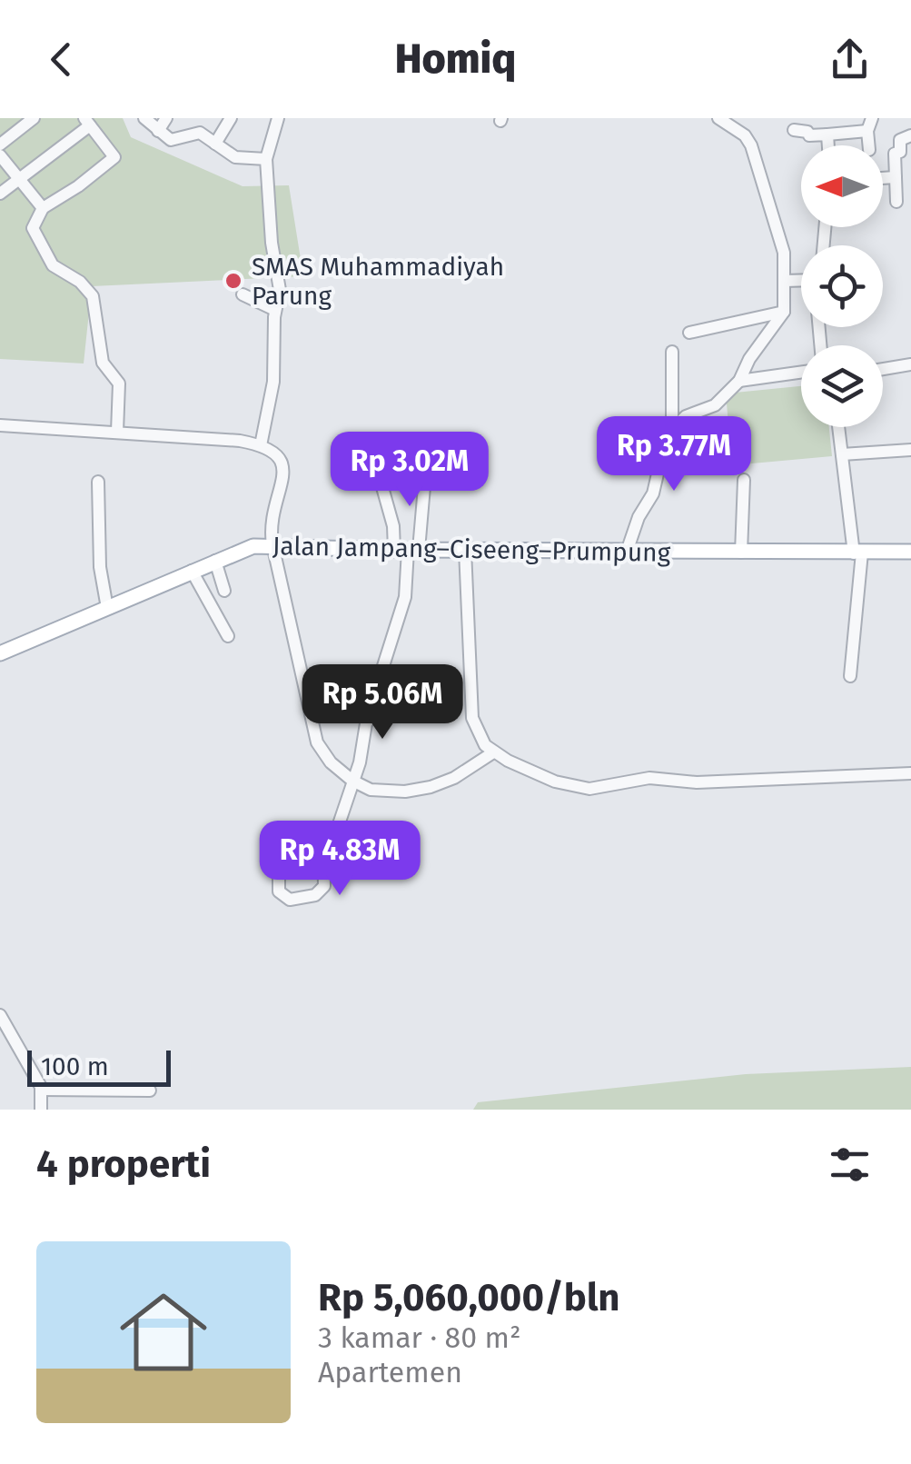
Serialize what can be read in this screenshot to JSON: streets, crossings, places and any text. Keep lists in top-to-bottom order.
{
  "streets": {
    "main road": ["Jalan Jampang–Ciseeng–Prumpung"]
  },
  "places": ["SMAS Muhammadiyah Parung"],
  "scale_bar": "100 m",
  "north": "left",
  "page": {
    "header": "Homiq",
    "price": [
      "Rp 3.77M",
      "Rp 3.02M",
      "Rp 5.06M",
      "Rp 4.83M"
    ],
    "scale": "100 m",
    "heading": "4 properti",
    "list": [
      {
        "name": "Rp 5,060,000/bln",
        "note": "3 kamar · 80 m² · Apartemen"
      }
    ]
  }
}
